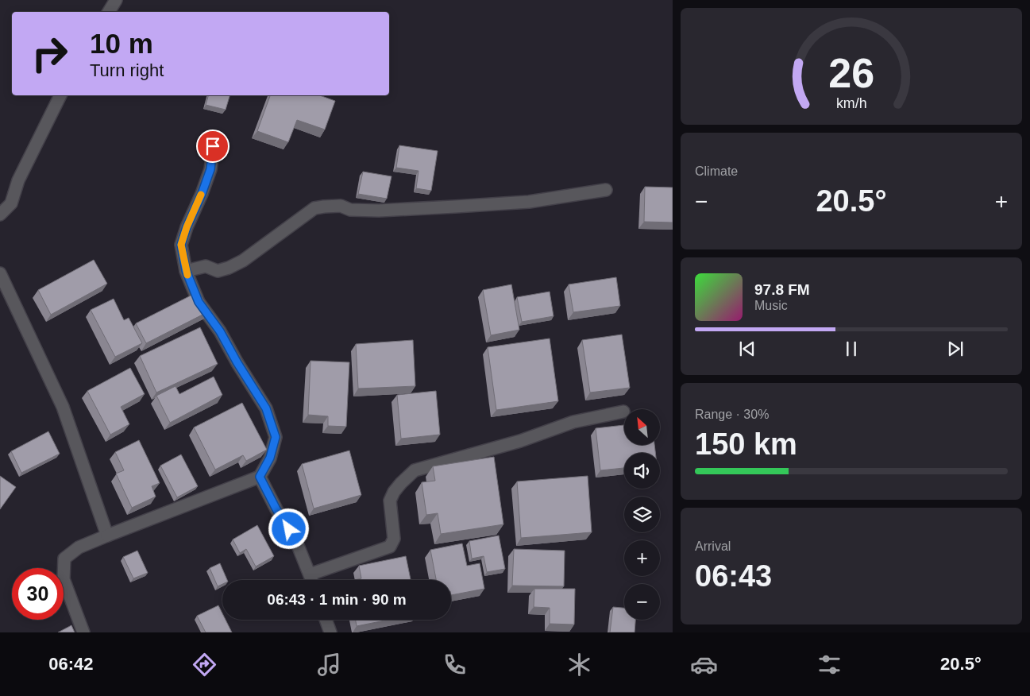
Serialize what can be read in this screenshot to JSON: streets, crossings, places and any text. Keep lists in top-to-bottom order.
{
  "north": "top left",
  "page": {
    "turn": ["10 m", "Turn right"],
    "tile": [
      "Climate",
      ["Range · 30%", "150 km"],
      ["Arrival", "06:43"]
    ],
    "heat": ["−", "20.5°", "+"],
    "song": ["97.8 FM", "Music"],
    "map_buttons": ["+", "−"],
    "limit": "30",
    "trip": "06:43 · 1 min · 90 m",
    "tabs": ["06:42", "20.5°"],
    "gauge": ["26", "km/h"]
  }
}
